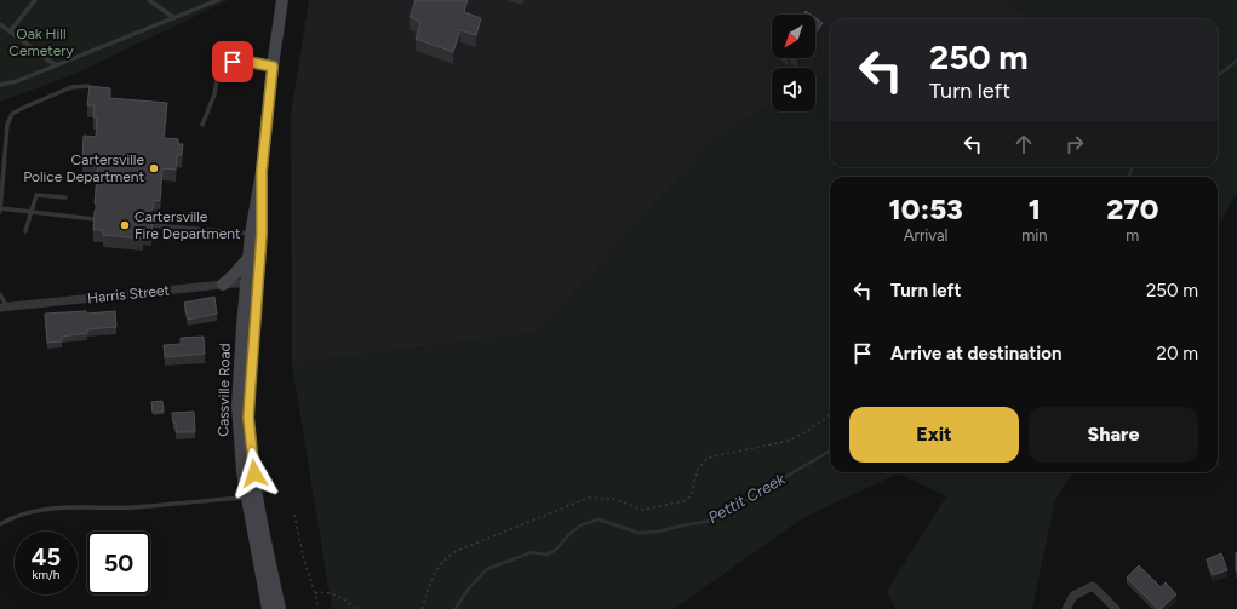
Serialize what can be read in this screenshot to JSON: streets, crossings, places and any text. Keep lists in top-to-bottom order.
{
  "streets": {
    "main road": ["Cassville Road"],
    "street": ["Harris Street"]
  },
  "crossings": [
    ["Harris Street", "Cassville Road"]
  ],
  "water": ["Pettit Creek"],
  "parks": ["Oak Hill Cemetery"],
  "places": ["Cartersville Police Department", "Cartersville Fire Department"],
  "north": "bottom left",
  "page": {
    "turn": ["250 m", "Turn left"],
    "eta": [
      "10:53",
      "Arrival",
      "1",
      "min",
      "270",
      "m"
    ],
    "list": [
      {
        "name": "Turn left",
        "value": "250 m"
      },
      {
        "name": "Arrive at destination",
        "value": "20 m"
      }
    ],
    "buttons": ["Exit", "Share"],
    "speed": "45 km/h",
    "limit": "50"
  }
}
